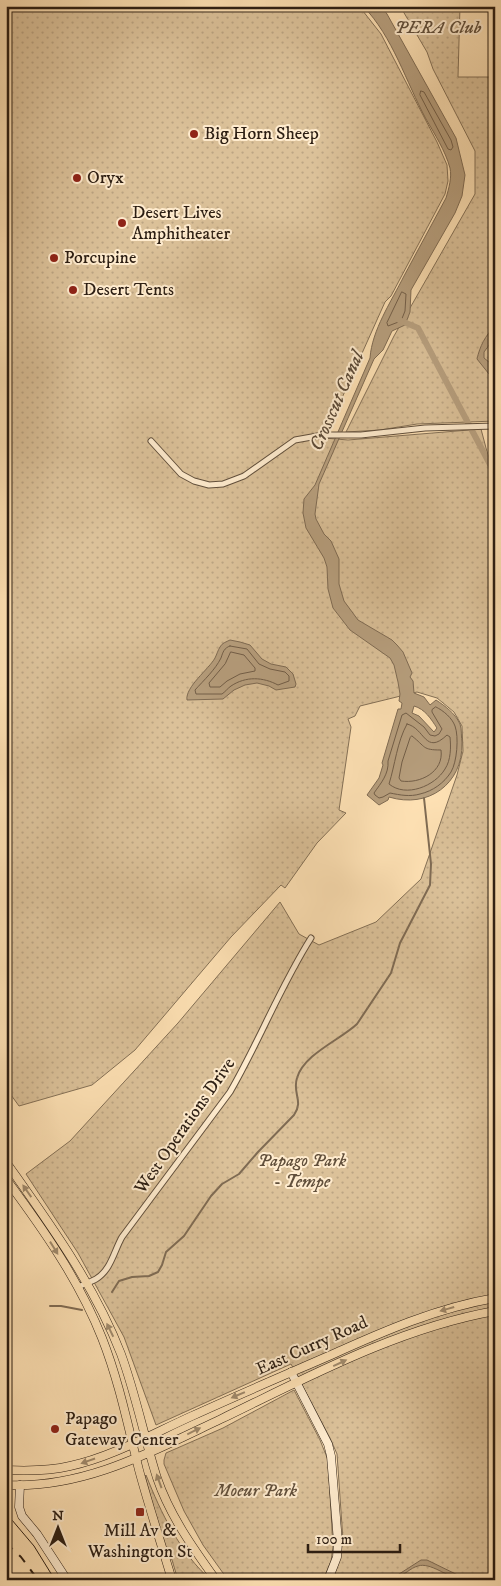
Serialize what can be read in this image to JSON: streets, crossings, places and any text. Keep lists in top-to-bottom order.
{
  "streets": {
    "main road": ["East Curry Road"],
    "street": ["West Operations Drive"]
  },
  "water": ["Crosscut Canal"],
  "parks": ["PERA Club", "Papago Park - Tempe", "Moeur Park"],
  "places": {
    "other": [
      "Big Horn Sheep",
      "Oryx",
      "Desert Lives Amphitheater",
      "Porcupine",
      "Desert Tents",
      "Papago Gateway Center"
    ],
    "transit": ["Mill Av & Washington St"]
  },
  "scale_bar": "100 m",
  "north": "top"
}
